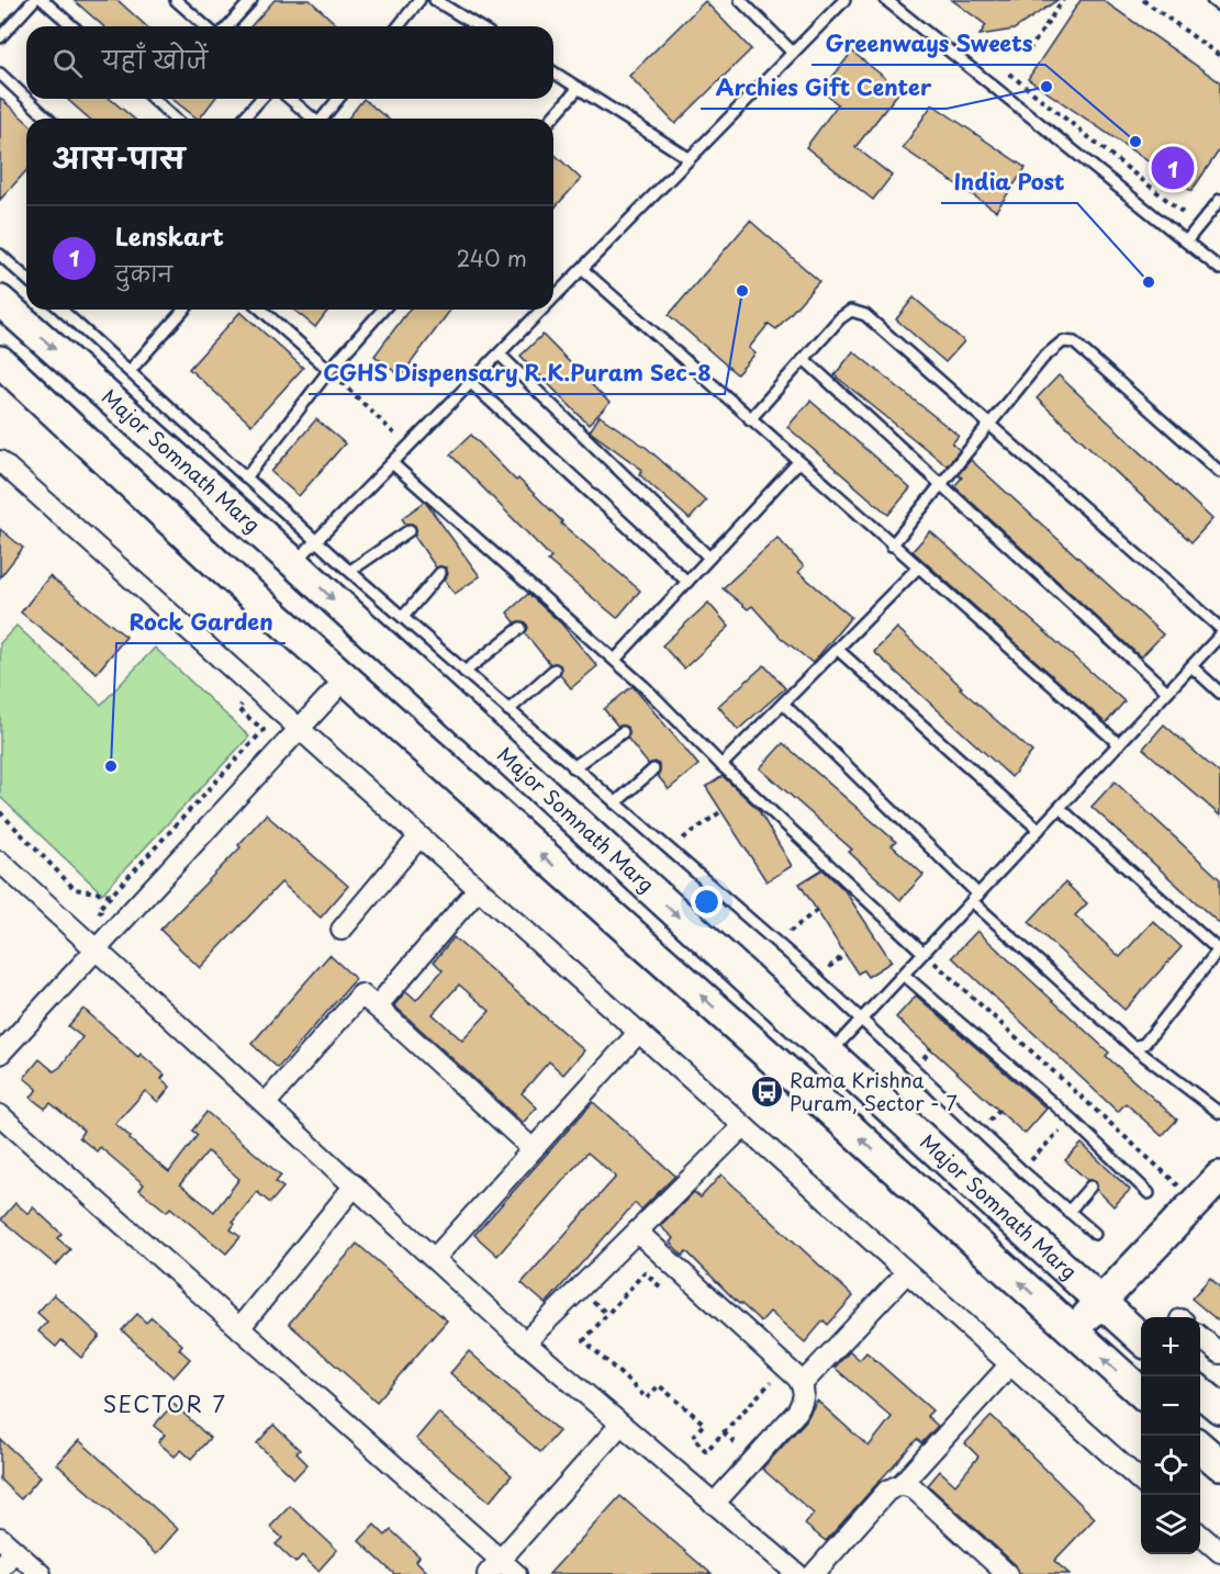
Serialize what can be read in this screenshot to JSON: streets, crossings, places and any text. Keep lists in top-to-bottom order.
{
  "streets": {
    "street": ["Major Somnath Marg"]
  },
  "districts": ["SECTOR 7"],
  "places": {
    "other": [
      "Archies Gift Center",
      "Greenways Sweets",
      "India Post",
      "CGHS Dispensary R.K.Puram Sec-8",
      "Rock Garden"
    ],
    "bus stop": ["Rama Krishna Puram, Sector - 7"]
  },
  "page": {
    "search": "यहाँ खोजें",
    "heading": "आस-पास",
    "pins": "1",
    "list": [
      {
        "mark": "1",
        "name": "Lenskart",
        "note": "दुकान",
        "value": "240 m"
      }
    ],
    "map_buttons": ["+", "−"]
  }
}
